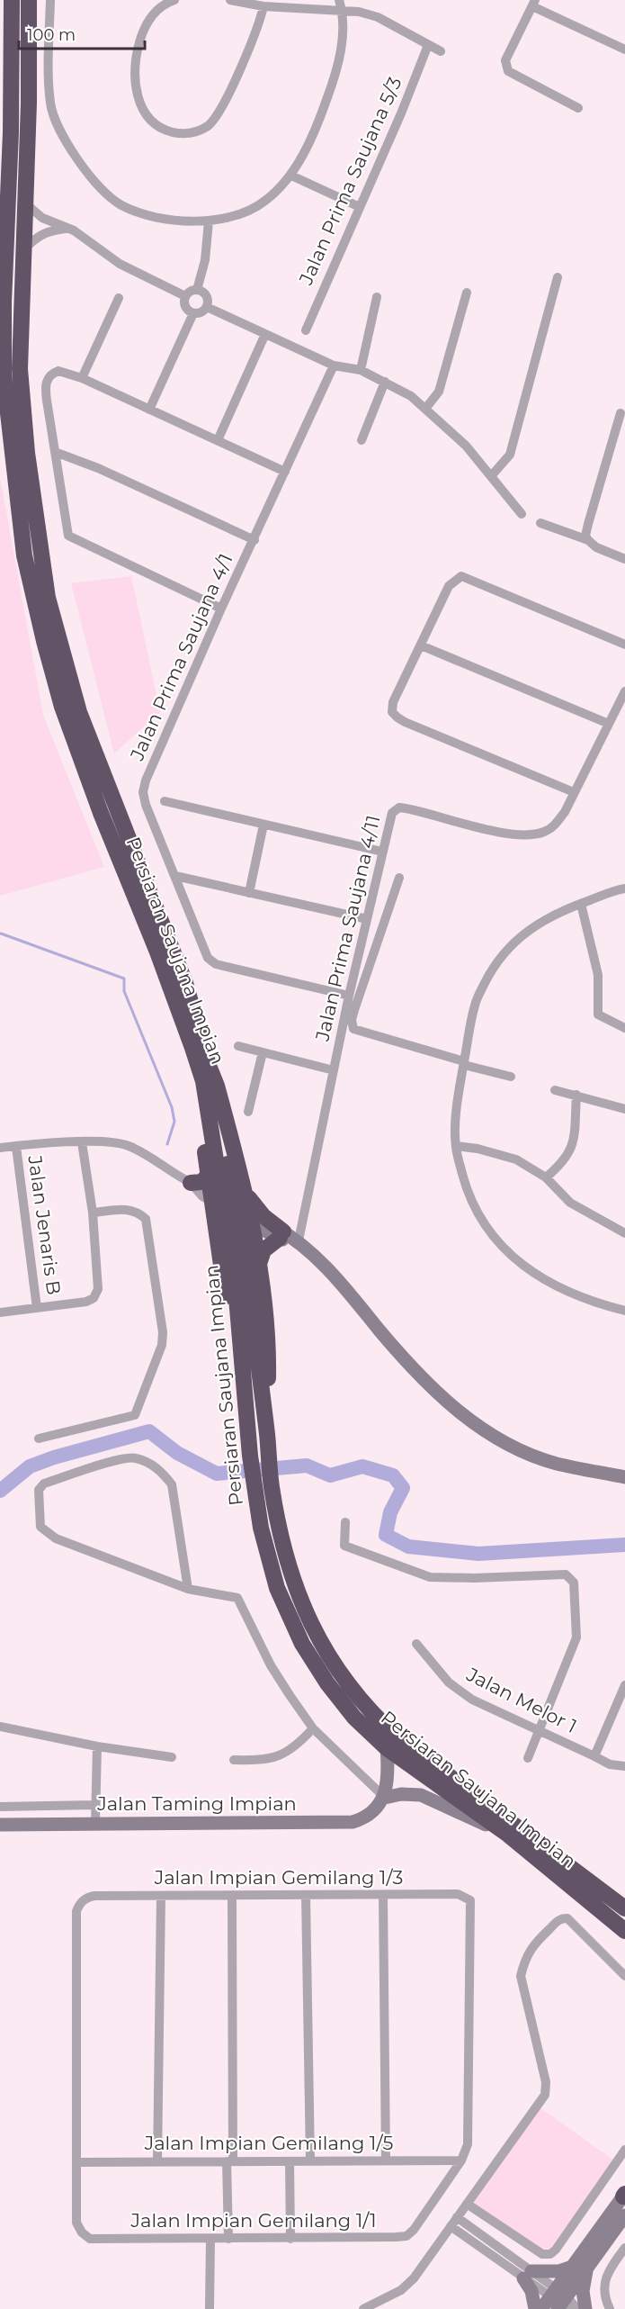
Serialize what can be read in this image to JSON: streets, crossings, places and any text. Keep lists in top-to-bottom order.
{
  "streets": {
    "highway": ["Persiaran Saujana Impian"],
    "street": [
      "Jalan Prima Saujana 5/3",
      "Jalan Prima Saujana 4/1",
      "Jalan Prima Saujana 4/11",
      "Jalan Jenaris B",
      "Jalan Melor 1",
      "Jalan Taming Impian",
      "Jalan Impian Gemilang 1/3",
      "Jalan Impian Gemilang 1/5",
      "Jalan Impian Gemilang 1/1"
    ]
  },
  "crossings": [
    ["Jalan Prima Saujana 4/1", "Jalan Prima Saujana 4/11"],
    ["Jalan Impian Gemilang 1/3", "Jalan Impian Gemilang 1/5"],
    ["Jalan Impian Gemilang 1/3", "Jalan Impian Gemilang 1/1"],
    ["Jalan Impian Gemilang 1/5", "Jalan Impian Gemilang 1/1"]
  ],
  "scale_bar": "100 m"
}
